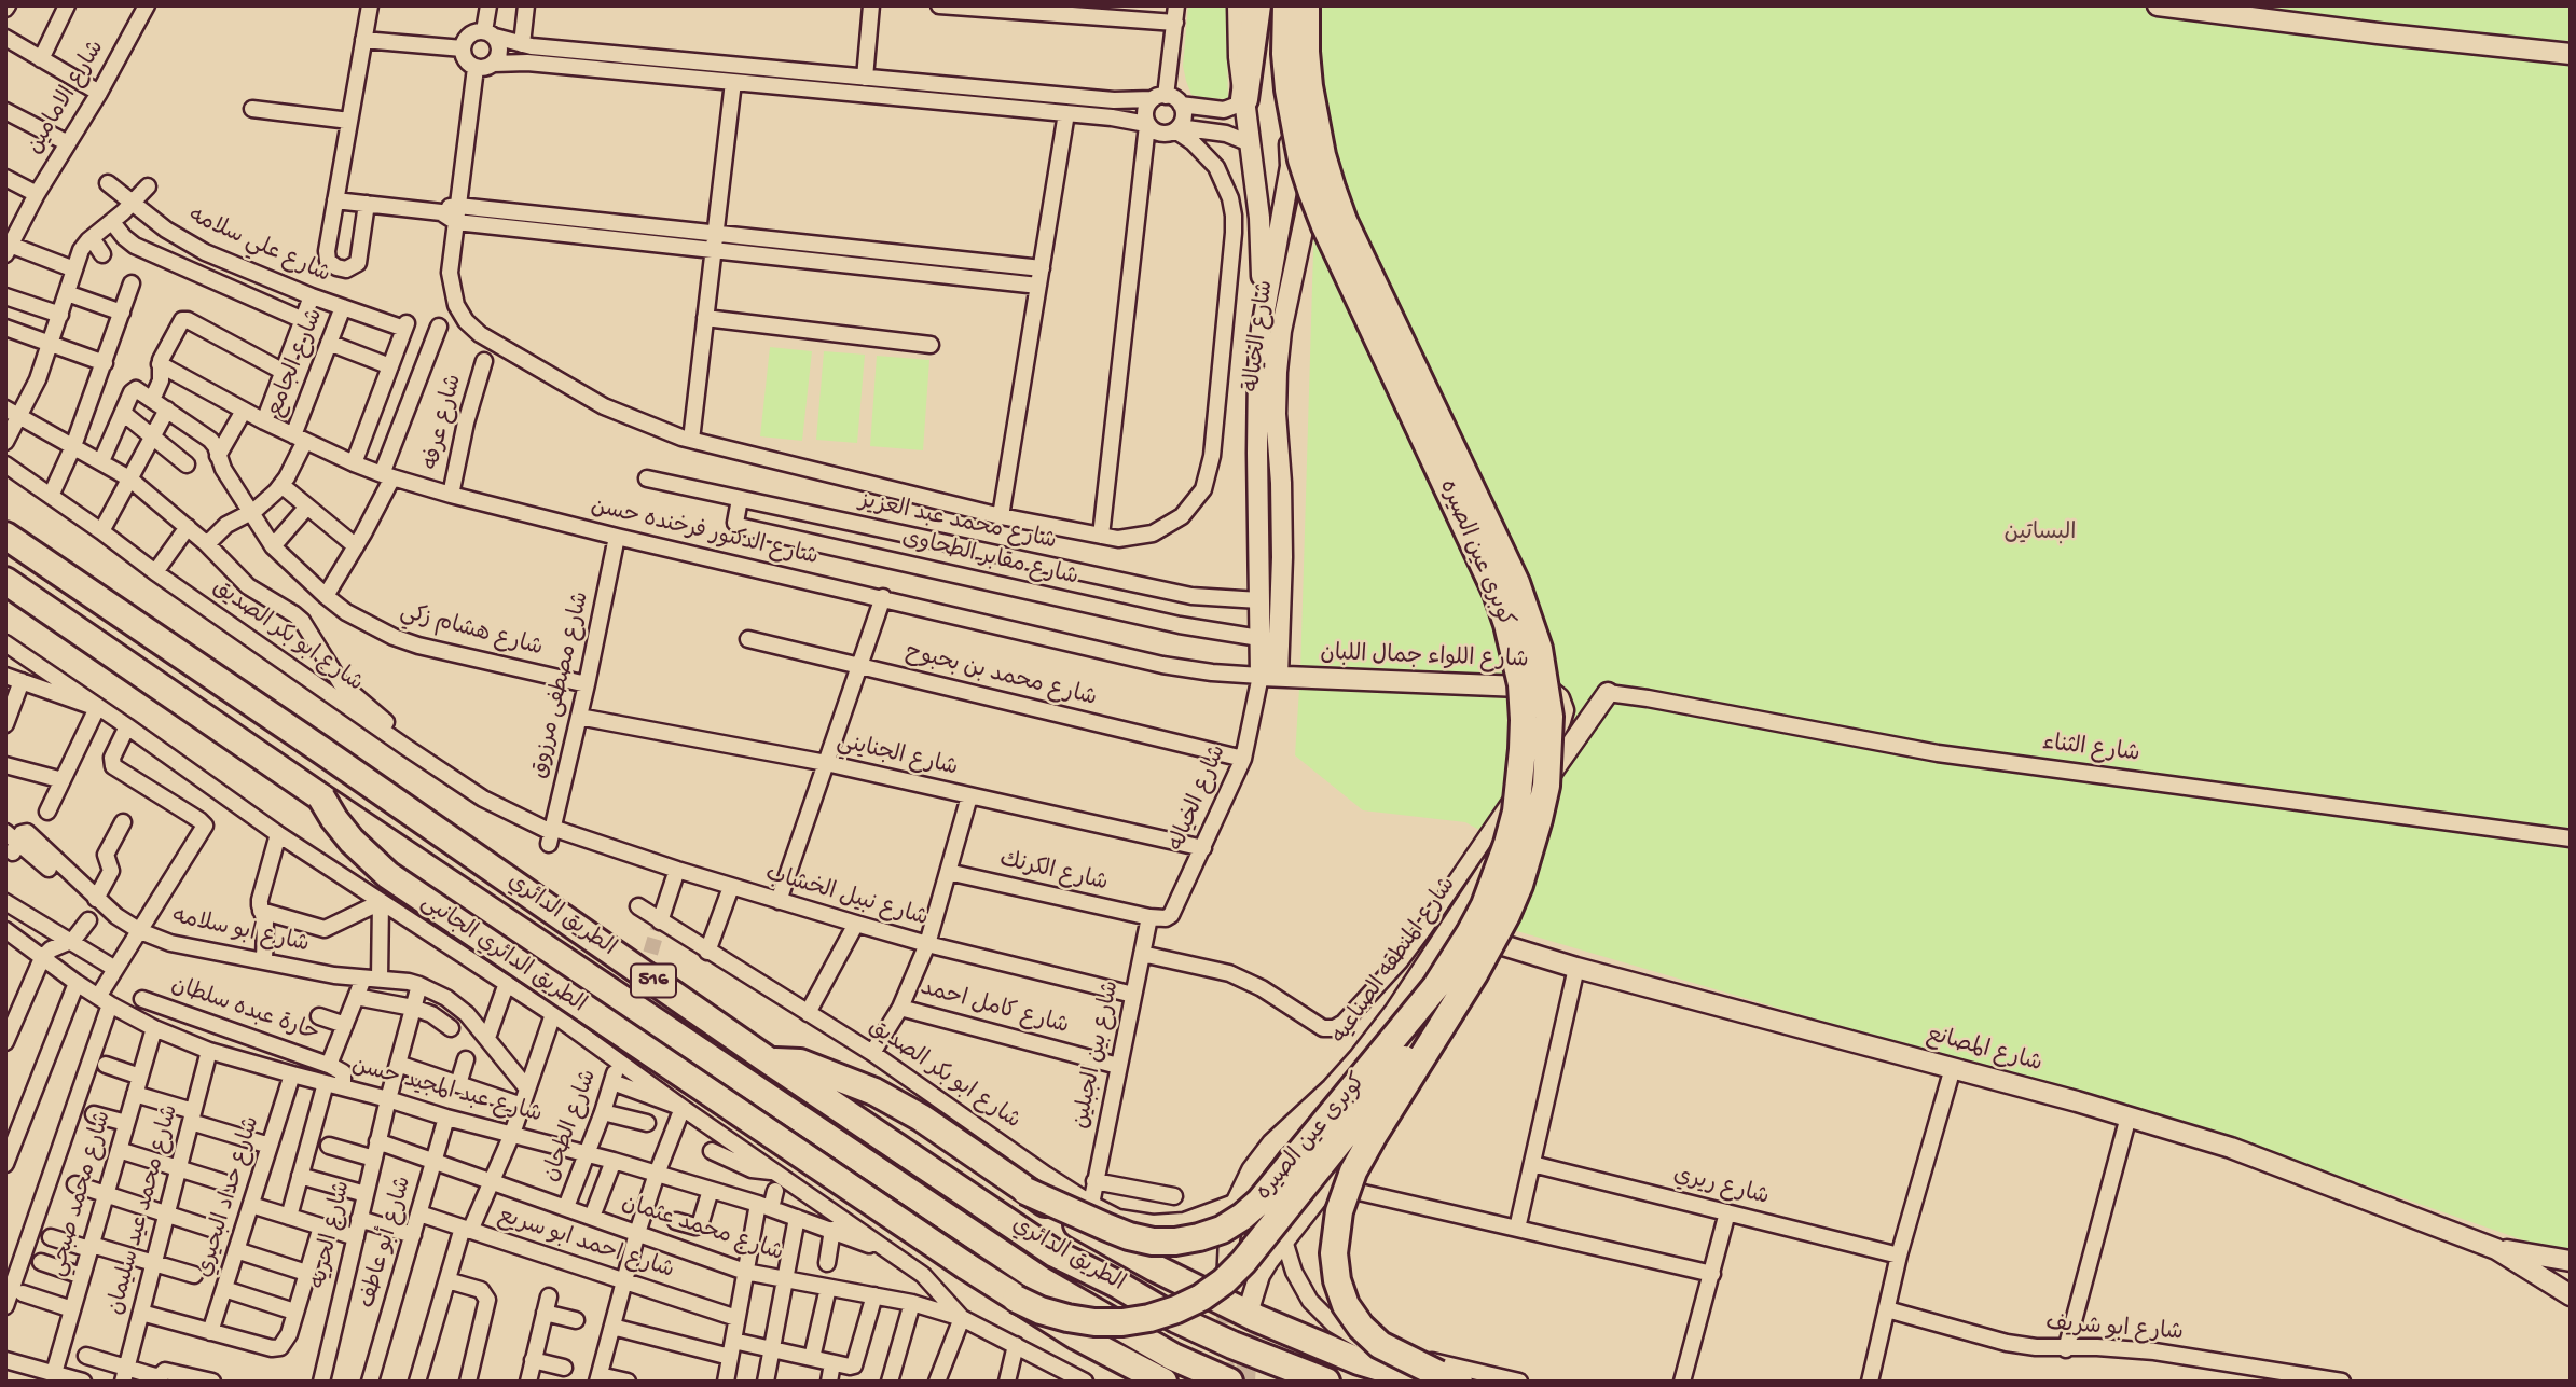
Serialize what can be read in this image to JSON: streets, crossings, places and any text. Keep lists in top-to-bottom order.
{
  "streets": {
    "highway": ["كوبرى عين الصيره", "الطريق الدائري", "516"],
    "street": [
      "شارع الامامين",
      "شارع علي سلامه",
      "شارع الخيالة",
      "شارع الجامع",
      "شارع عرفه",
      "شارع محمد عبد العزيز",
      "شارع الدكتور فرخنده حسن",
      "شارع مقابر الطحاوى",
      "شارع هشام زكي",
      "شارع ابو بكر الصديق",
      "شارع اللواء جمال اللبان",
      "شارع محمد بن بحبوح",
      "شارع مصطفى مرزوق",
      "شارع الثناء",
      "شارع الجنايني",
      "شارع الخياله",
      "شارع الكرنك",
      "شارع نبيل الخشاب",
      "شارع ابو سلامه",
      "الطريق الدائري الجانبى",
      "شارع المنطقه الصناعيه",
      "شارع كامل احمد",
      "حارة عبده سلطان",
      "شارع المصانع",
      "شارع بين الجبلين",
      "شارع عبد المجيد حسن",
      "شارع الطحان",
      "شارع ريري",
      "شارع محمد صبحي",
      "شارع حداد البحيري",
      "شارع محمد عيد سليمان",
      "شارع محمد عثمان",
      "شارع الحريه",
      "شارع أبو عاطف",
      "شارع احمد ابو سريع",
      "شارع ابو شريف"
    ]
  },
  "crossings": [
    ["شارع علي سلامه", "شارع الجامع"],
    ["شارع الخيالة", "شارع محمد عبد العزيز"],
    ["شارع الخيالة", "شارع الدكتور فرخنده حسن"],
    ["شارع الخيالة", "كوبرى عين الصيره"],
    ["شارع الخيالة", "شارع مقابر الطحاوى"],
    ["شارع الخيالة", "شارع اللواء جمال اللبان"],
    ["شارع الخيالة", "شارع الخياله"],
    ["شارع الجامع", "شارع الدكتور فرخنده حسن"],
    ["شارع الجامع", "شارع هشام زكي"],
    ["شارع عرفه", "شارع الدكتور فرخنده حسن"],
    ["شارع محمد عبد العزيز", "شارع مقابر الطحاوى"],
    ["شارع الدكتور فرخنده حسن", "شارع اللواء جمال اللبان"],
    ["شارع الدكتور فرخنده حسن", "شارع مصطفى مرزوق"],
    ["شارع الدكتور فرخنده حسن", "شارع الخياله"],
    ["شارع هشام زكي", "شارع مصطفى مرزوق"],
    ["شارع ابو بكر الصديق", "شارع مصطفى مرزوق"],
    ["شارع ابو بكر الصديق", "شارع نبيل الخشاب"],
    ["شارع ابو بكر الصديق", "شارع المنطقه الصناعيه"],
    ["شارع ابو بكر الصديق", "شارع بين الجبلين"],
    ["شارع اللواء جمال اللبان", "شارع الخياله"],
    ["شارع اللواء جمال اللبان", "شارع المنطقه الصناعيه"],
    ["شارع محمد بن بحبوح", "شارع الخياله"],
    ["شارع مصطفى مرزوق", "شارع الجنايني"],
    ["شارع مصطفى مرزوق", "شارع نبيل الخشاب"],
    ["شارع الثناء", "شارع المنطقه الصناعيه"],
    ["شارع الجنايني", "شارع الخياله"],
    ["شارع الخياله", "شارع الكرنك"],
    ["شارع الخياله", "شارع بين الجبلين"],
    ["شارع الكرنك", "شارع بين الجبلين"],
    ["شارع نبيل الخشاب", "شارع بين الجبلين"],
    ["الطريق الدائري الجانبى", "شارع عبد المجيد حسن"],
    ["الطريق الدائري الجانبى", "شارع الطحان"],
    ["الطريق الدائري الجانبى", "شارع محمد عثمان"],
    ["شارع المنطقه الصناعيه", "شارع المصانع"],
    ["شارع كامل احمد", "شارع بين الجبلين"],
    ["شارع عبد المجيد حسن", "شارع الطحان"],
    ["شارع عبد المجيد حسن", "شارع محمد صبحي"],
    ["شارع عبد المجيد حسن", "شارع حداد البحيري"],
    ["شارع عبد المجيد حسن", "شارع محمد عيد سليمان"],
    ["شارع عبد المجيد حسن", "شارع الحريه"],
    ["شارع عبد المجيد حسن", "شارع أبو عاطف"],
    ["شارع الطحان", "شارع محمد عثمان"],
    ["شارع محمد عثمان", "شارع الحريه"],
    ["شارع محمد عثمان", "شارع أبو عاطف"],
    ["شارع أبو عاطف", "شارع احمد ابو سريع"]
  ],
  "parks": ["البساتين"]
}
